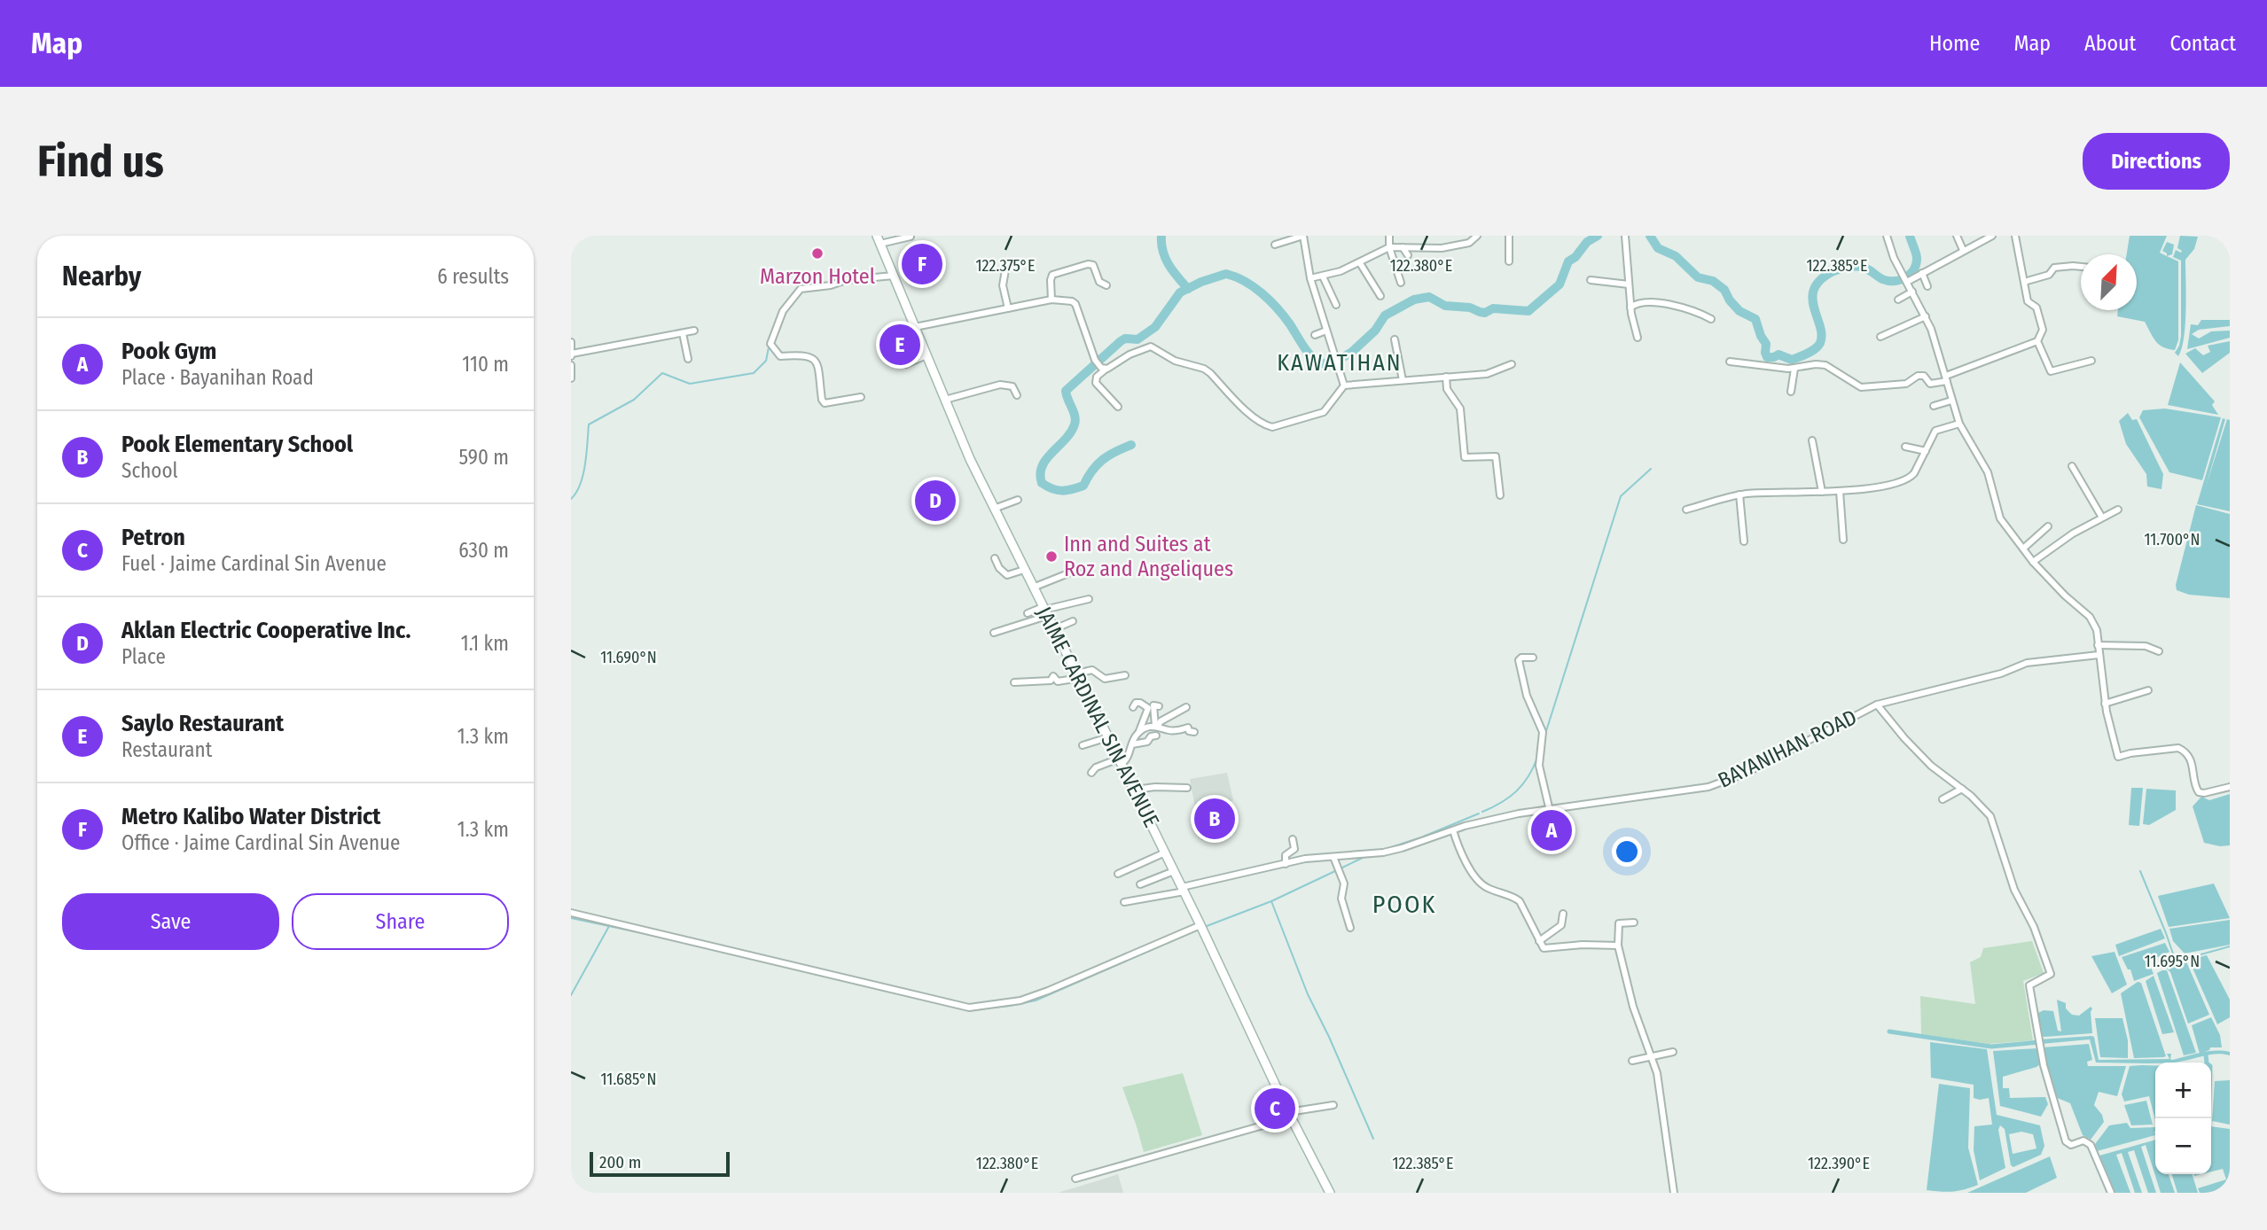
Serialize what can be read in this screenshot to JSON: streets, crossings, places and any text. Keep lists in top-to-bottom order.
{
  "streets": {
    "main road": ["JAIME CARDINAL SIN AVENUE"],
    "street": ["BAYANIHAN ROAD"]
  },
  "crossings": [
    ["JAIME CARDINAL SIN AVENUE", "BAYANIHAN ROAD"]
  ],
  "districts": ["KAWATIHAN", "POOK"],
  "places": ["Marzon Hotel", "Inn and Suites at Roz and Angeliques"],
  "scale_bar": "200 m",
  "north": "top right",
  "page": {
    "header": "Map",
    "nav": [
      "Home",
      "Map",
      "About",
      "Contact"
    ],
    "buttons": [
      "Directions",
      ["Save", "Share"]
    ],
    "title": "Find us",
    "heading": ["Nearby", "6 results"],
    "pins": [
      "F",
      "E",
      "D",
      "B",
      "A",
      "C"
    ],
    "list": [
      {
        "mark": "A",
        "name": "Pook Gym",
        "note": "Place · Bayanihan Road",
        "value": "110 m"
      },
      {
        "mark": "B",
        "name": "Pook Elementary School",
        "note": "School",
        "value": "590 m"
      },
      {
        "mark": "C",
        "name": "Petron",
        "note": "Fuel · Jaime Cardinal Sin Avenue",
        "value": "630 m"
      },
      {
        "mark": "D",
        "name": "Aklan Electric Cooperative Inc.",
        "note": "Place",
        "value": "1.1 km"
      },
      {
        "mark": "E",
        "name": "Saylo Restaurant",
        "note": "Restaurant",
        "value": "1.3 km"
      },
      {
        "mark": "F",
        "name": "Metro Kalibo Water District",
        "note": "Office · Jaime Cardinal Sin Avenue",
        "value": "1.3 km"
      }
    ],
    "map_buttons": ["+", "−"],
    "scale": "200 m"
  },
  "coordinates": [
    "122.375°E",
    "122.380°E",
    "122.385°E",
    "11.700°N",
    "11.690°N",
    "11.695°N",
    "11.685°N",
    "122.390°E"
  ]
}
